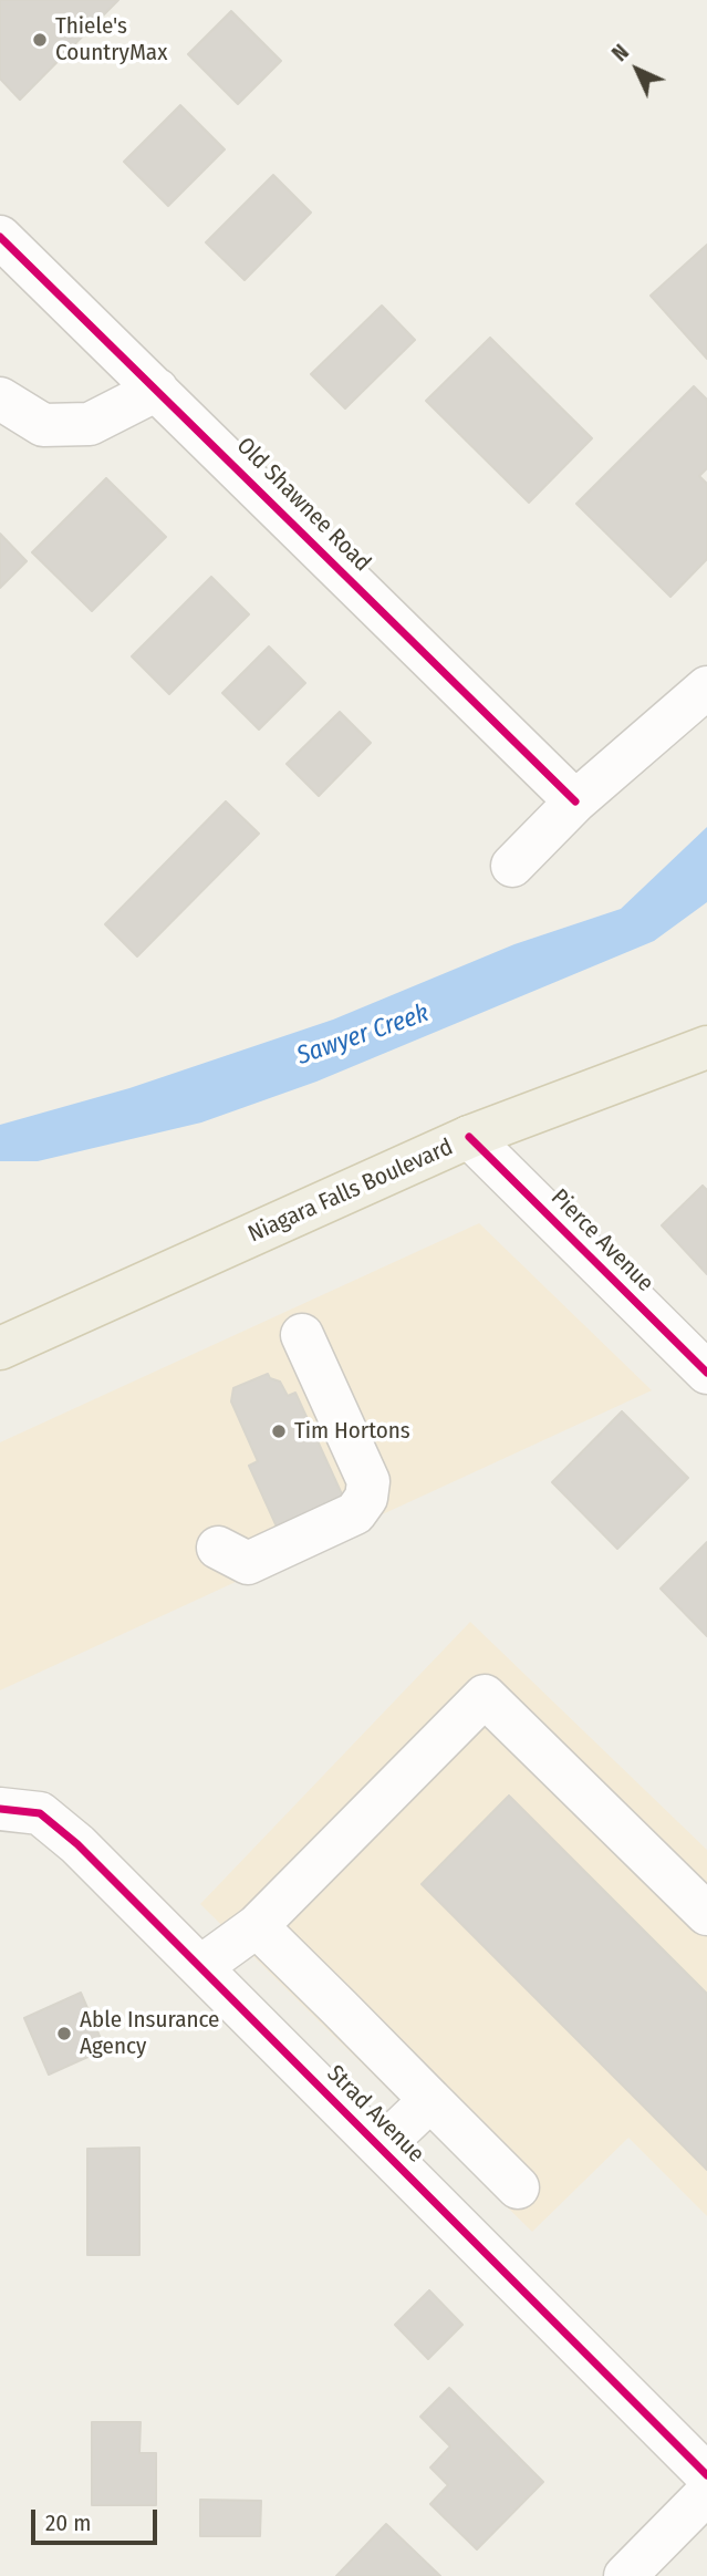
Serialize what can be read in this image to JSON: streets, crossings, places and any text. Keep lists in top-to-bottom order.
{
  "streets": {
    "main road": ["Niagara Falls Boulevard"],
    "street": ["Old Shawnee Road", "Pierce Avenue", "Strad Avenue"]
  },
  "crossings": [
    ["Niagara Falls Boulevard", "Pierce Avenue"]
  ],
  "water": ["Sawyer Creek"],
  "places": ["Thiele's CountryMax", "Tim Hortons", "Able Insurance Agency"],
  "scale_bar": "20 m",
  "north": "top left"
}
